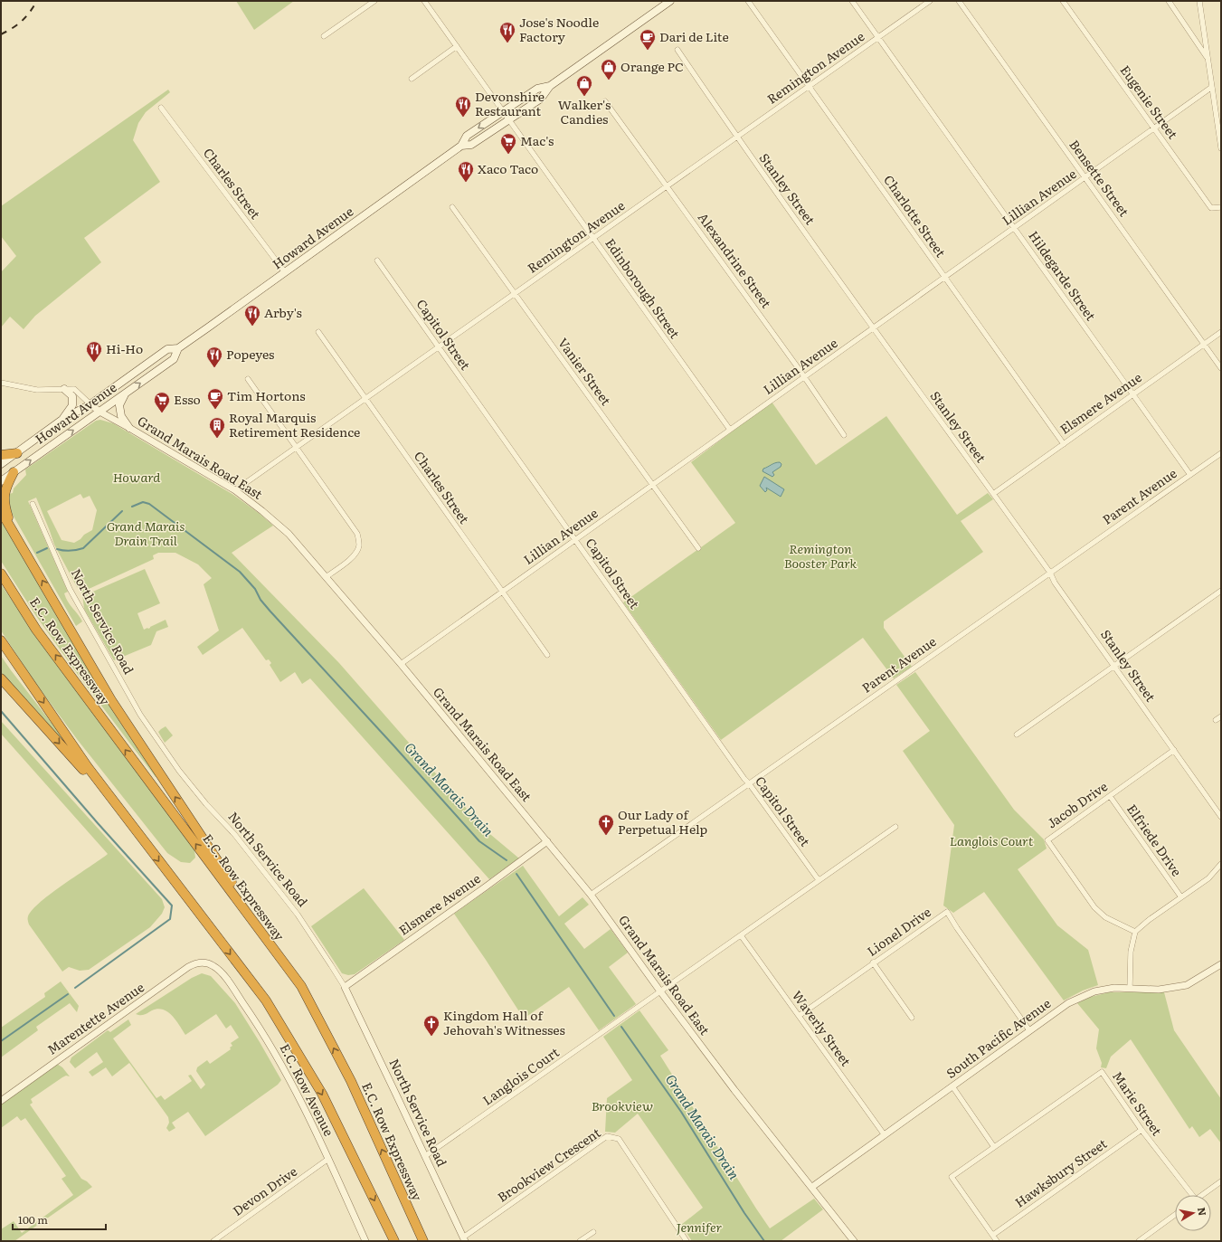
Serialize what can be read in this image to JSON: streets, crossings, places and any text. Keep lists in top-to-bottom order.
{
  "streets": {
    "highway": ["E.C. Row Expressway"],
    "main road": ["Howard Avenue"],
    "street": [
      "Remington Avenue",
      "Eugenie Street",
      "Bensette Street",
      "Charles Street",
      "Stanley Street",
      "Lillian Avenue",
      "Charlotte Street",
      "Alexandrine Street",
      "Hildegarde Street",
      "Edinborough Street",
      "Capitol Street",
      "Vanier Street",
      "Elsmere Avenue",
      "Grand Marais Road East",
      "Parent Avenue",
      "North Service Road",
      "Jacob Drive",
      "Elfriede Drive",
      "Lionel Drive",
      "Marentette Avenue",
      "Waverly Street",
      "South Pacific Avenue",
      "Langlois Court",
      "E.C. Row Avenue",
      "Marie Street",
      "Brookview Crescent",
      "Hawksbury Street",
      "Devon Drive"
    ]
  },
  "crossings": [
    ["Remington Avenue", "Charles Street"],
    ["Remington Avenue", "Stanley Street"],
    ["Remington Avenue", "Charlotte Street"],
    ["Remington Avenue", "Alexandrine Street"],
    ["Remington Avenue", "Hildegarde Street"],
    ["Remington Avenue", "Edinborough Street"],
    ["Remington Avenue", "Capitol Street"],
    ["Remington Avenue", "Vanier Street"],
    ["Remington Avenue", "Grand Marais Road East"],
    ["Eugenie Street", "Lillian Avenue"],
    ["Bensette Street", "Lillian Avenue"],
    ["Bensette Street", "Elsmere Avenue"],
    ["Charles Street", "Lillian Avenue"],
    ["Charles Street", "Howard Avenue"],
    ["Stanley Street", "Lillian Avenue"],
    ["Stanley Street", "Elsmere Avenue"],
    ["Stanley Street", "Parent Avenue"],
    ["Stanley Street", "Jacob Drive"],
    ["Lillian Avenue", "Charlotte Street"],
    ["Lillian Avenue", "Alexandrine Street"],
    ["Lillian Avenue", "Hildegarde Street"],
    ["Lillian Avenue", "Edinborough Street"],
    ["Lillian Avenue", "Capitol Street"],
    ["Lillian Avenue", "Vanier Street"],
    ["Lillian Avenue", "Grand Marais Road East"],
    ["Charlotte Street", "Elsmere Avenue"],
    ["Howard Avenue", "Edinborough Street"],
    ["Howard Avenue", "Grand Marais Road East"],
    ["Hildegarde Street", "Elsmere Avenue"],
    ["Hildegarde Street", "Parent Avenue"],
    ["Capitol Street", "Parent Avenue"],
    ["Capitol Street", "Langlois Court"],
    ["Elsmere Avenue", "Grand Marais Road East"],
    ["Elsmere Avenue", "North Service Road"],
    ["Grand Marais Road East", "Parent Avenue"],
    ["Grand Marais Road East", "South Pacific Avenue"],
    ["Grand Marais Road East", "Langlois Court"],
    ["North Service Road", "Langlois Court"],
    ["North Service Road", "Brookview Crescent"],
    ["Jacob Drive", "Elfriede Drive"],
    ["Lionel Drive", "Waverly Street"],
    ["Lionel Drive", "South Pacific Avenue"],
    ["Marentette Avenue", "E.C. Row Avenue"],
    ["Waverly Street", "South Pacific Avenue"],
    ["Waverly Street", "Langlois Court"],
    ["E.C. Row Avenue", "Devon Drive"],
    ["Marie Street", "Hawksbury Street"]
  ],
  "water": ["Grand Marais Drain"],
  "parks": [
    "Howard",
    "Grand Marais Drain Trail",
    "Remington Booster Park",
    "Langlois Court",
    "Brookview",
    "Jennifer"
  ],
  "places": {
    "restaurant": [
      "Jose's Noodle Factory",
      "Devonshire Restaurant",
      "Xaco Taco",
      "Arby's",
      "Hi-Ho",
      "Popeyes"
    ],
    "cafe": ["Dari de Lite", "Tim Hortons"],
    "shop": ["Orange PC", "Walker's Candies"],
    "supermarket": ["Mac's", "Esso"],
    "building": ["Royal Marquis Retirement Residence"],
    "church": ["Our Lady of Perpetual Help", "Kingdom Hall of Jehovah's Witnesses"]
  },
  "scale_bar": "100 m",
  "north": "right"
}
